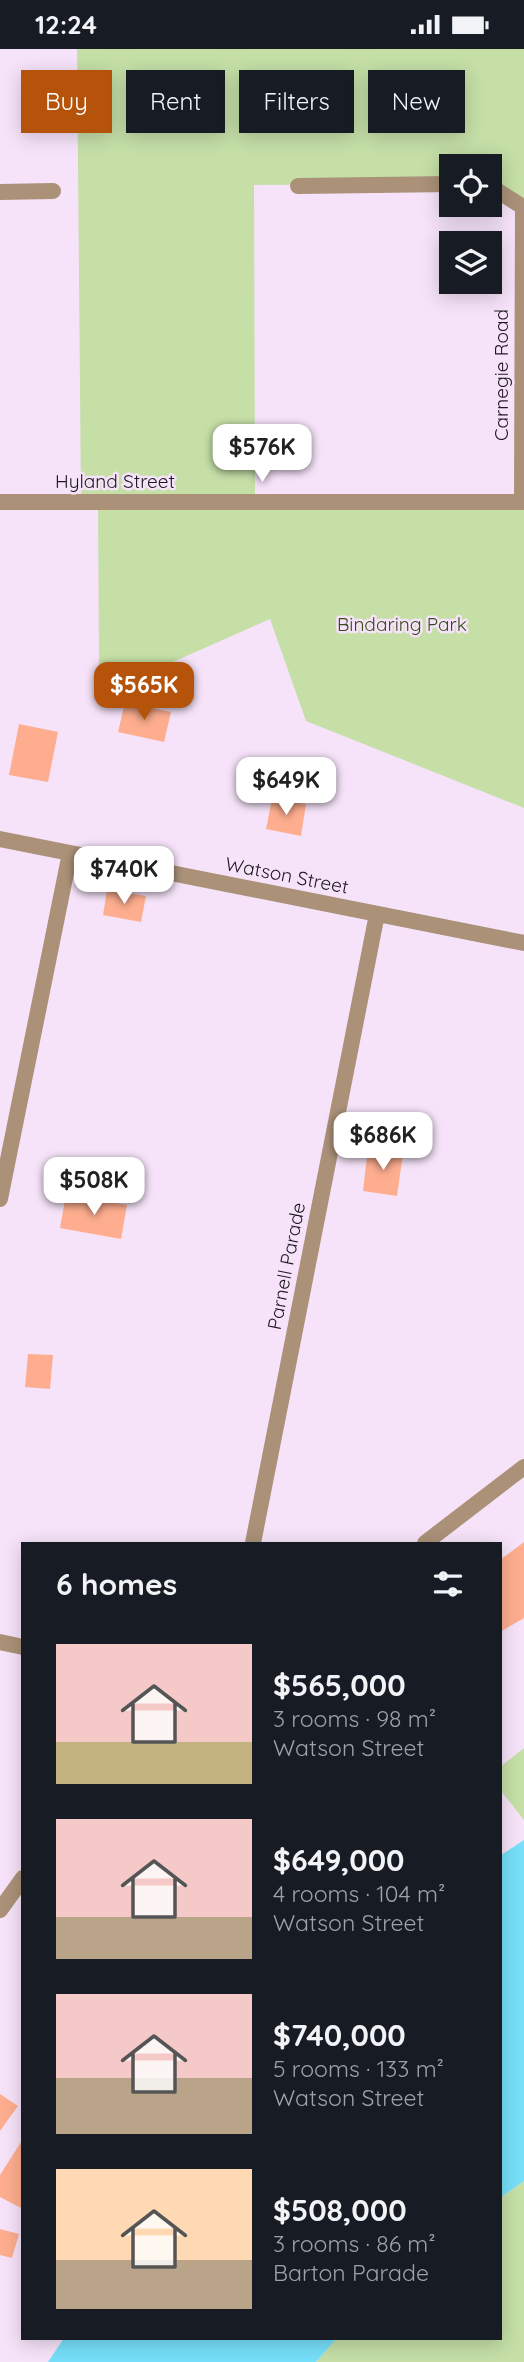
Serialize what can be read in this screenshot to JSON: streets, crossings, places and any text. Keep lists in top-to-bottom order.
{
  "streets": {
    "street": [
      "Carnegie Road",
      "Hyland Street",
      "Watson Street",
      "Parnell Parade"
    ]
  },
  "crossings": [
    ["Carnegie Road", "Hyland Street"],
    ["Watson Street", "Parnell Parade"]
  ],
  "parks": ["Bindaring Park"],
  "page": {
    "status": "12:24",
    "chip": [
      "Buy",
      "Rent",
      "Filters",
      "New"
    ],
    "price": [
      "$576K",
      "$565K",
      "$649K",
      "$740K",
      "$686K",
      "$508K"
    ],
    "heading": "6 homes",
    "list": [
      {
        "name": "$565,000",
        "note": "3 rooms · 98 m² · Watson Street"
      },
      {
        "name": "$649,000",
        "note": "4 rooms · 104 m² · Watson Street"
      },
      {
        "name": "$740,000",
        "note": "5 rooms · 133 m² · Watson Street"
      },
      {
        "name": "$508,000",
        "note": "3 rooms · 86 m² · Barton Parade"
      }
    ]
  }
}
